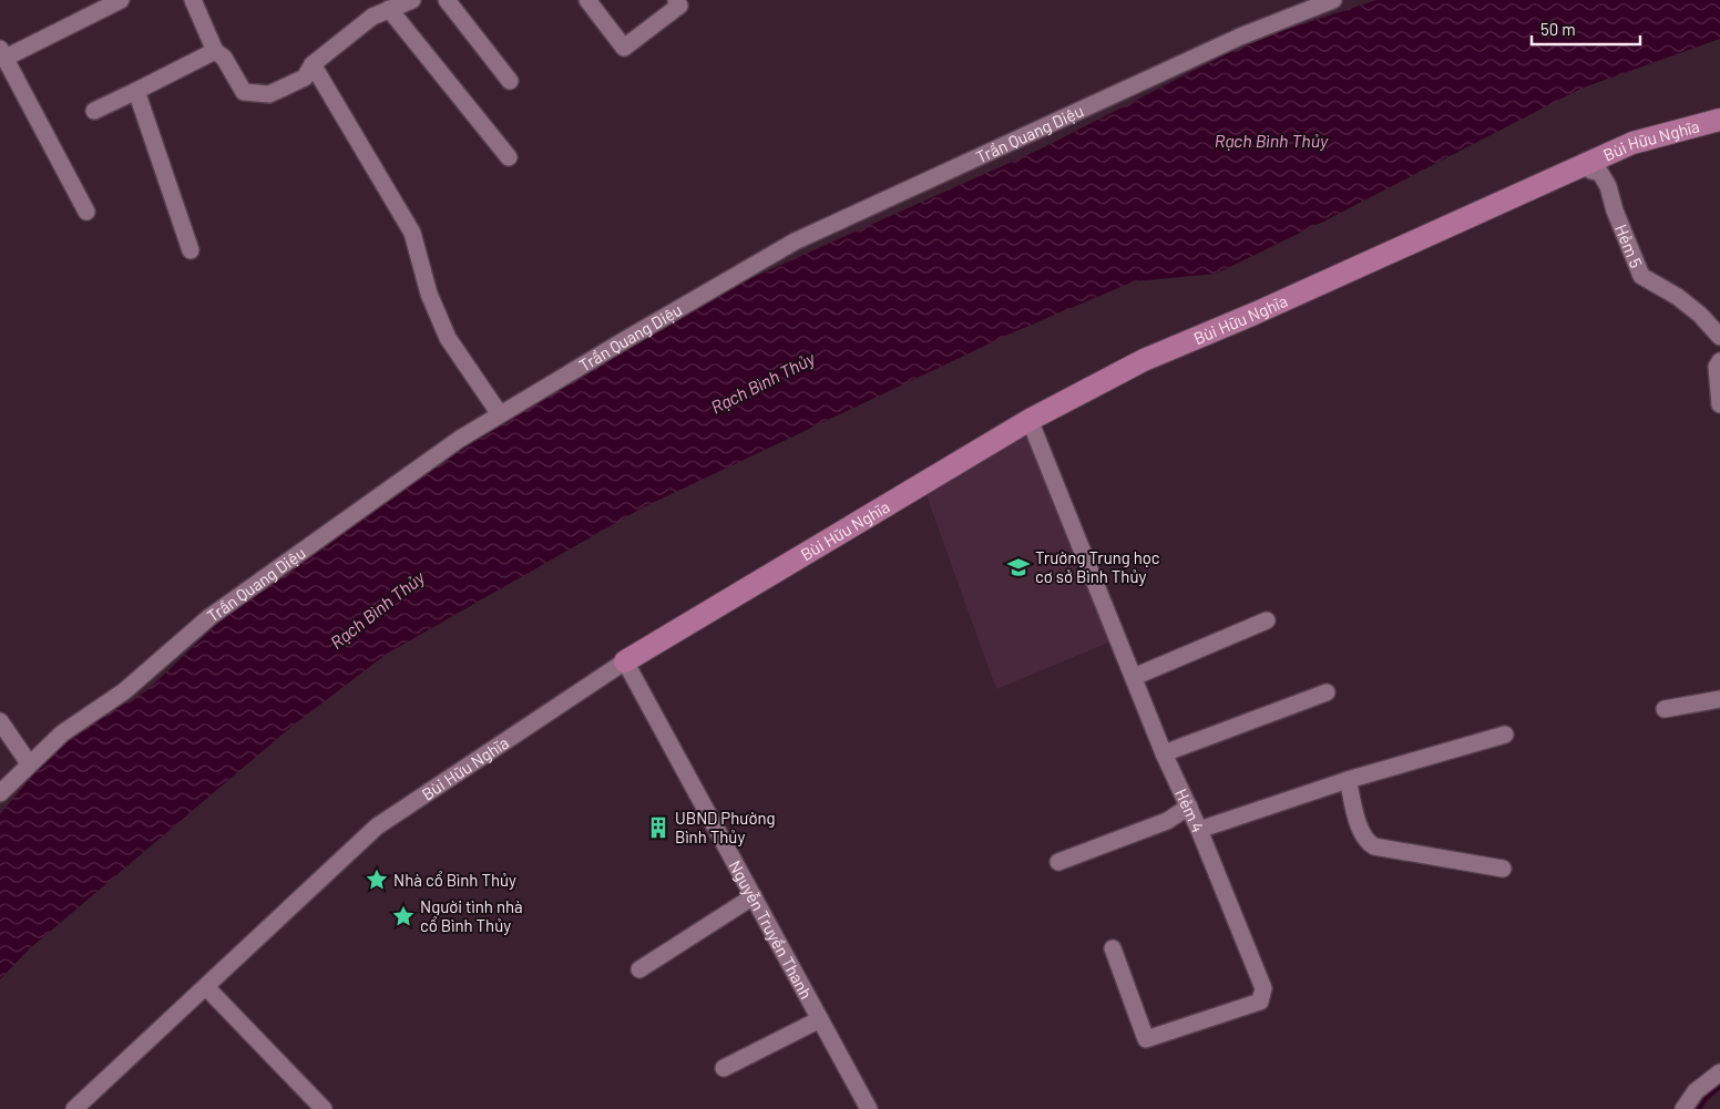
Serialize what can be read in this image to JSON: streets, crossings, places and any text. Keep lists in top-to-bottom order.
{
  "streets": {
    "main road": ["Bùi Hữu Nghĩa"],
    "street": [
      "Trần Quang Diệu",
      "Hẻm 5",
      "Hẻm 4",
      "Nguyễn Truyền Thanh"
    ]
  },
  "crossings": [
    ["Bùi Hữu Nghĩa", "Hẻm 5"],
    ["Bùi Hữu Nghĩa", "Hẻm 4"],
    ["Bùi Hữu Nghĩa", "Nguyễn Truyền Thanh"]
  ],
  "water": ["Rạch Bình Thủy"],
  "places": {
    "school or university": ["Trường Trung học cơ sở Bình Thủy"],
    "building": ["UBND Phường Bình Thủy"],
    "place": ["Nhà cổ Bình Thủy", "Người tình nhà cổ Bình Thủy"]
  },
  "scale_bar": "50 m"
}
